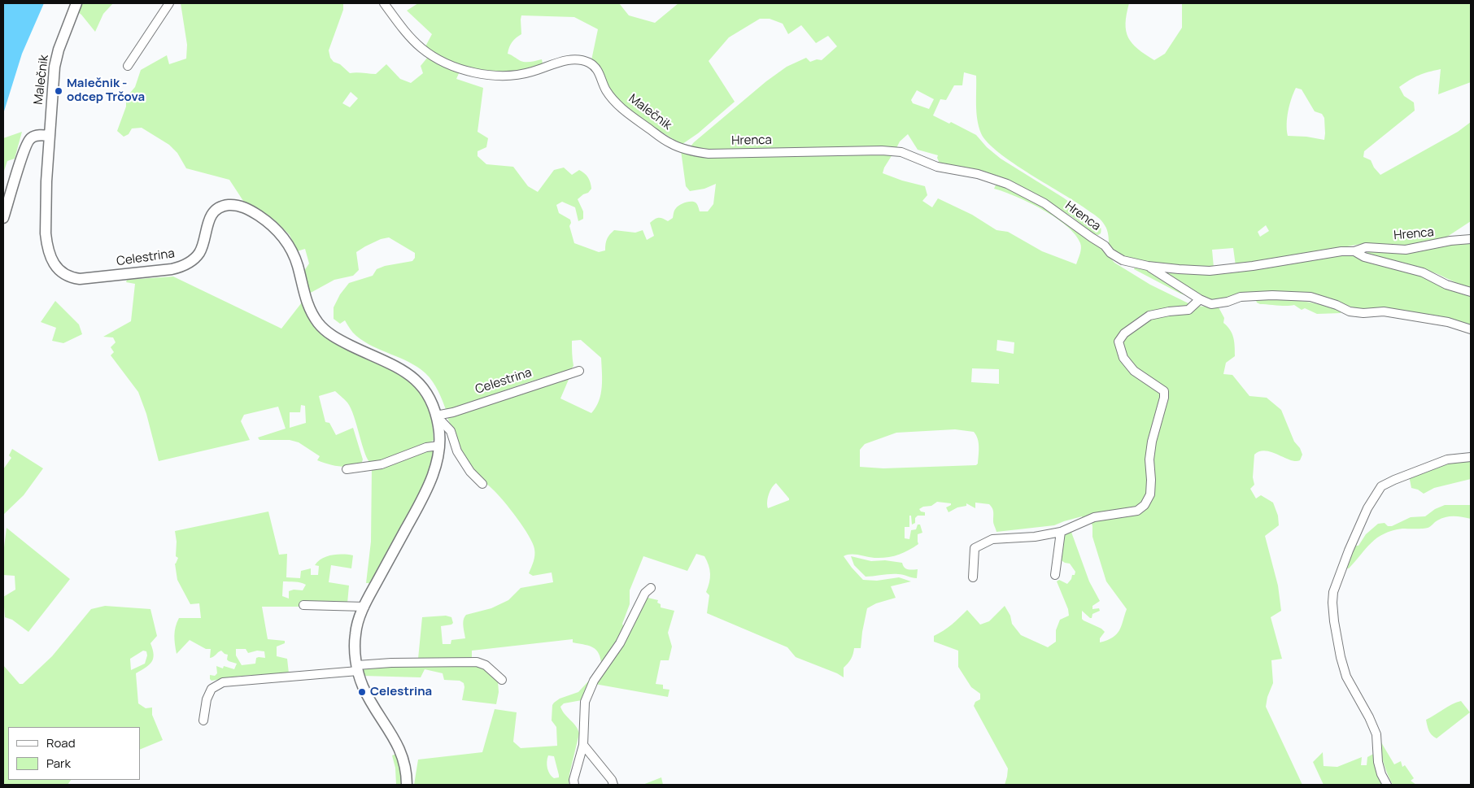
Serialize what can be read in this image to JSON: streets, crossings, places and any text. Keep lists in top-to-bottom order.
{
  "streets": {
    "street": ["Malečnik", "Hrenca", "Celestrina"]
  },
  "crossings": [
    ["Malečnik", "Hrenca"],
    ["Malečnik", "Celestrina"]
  ],
  "places": ["Malečnik - odcep Trčova", "Celestrina"],
  "legend": ["Road", "Park"]
}
